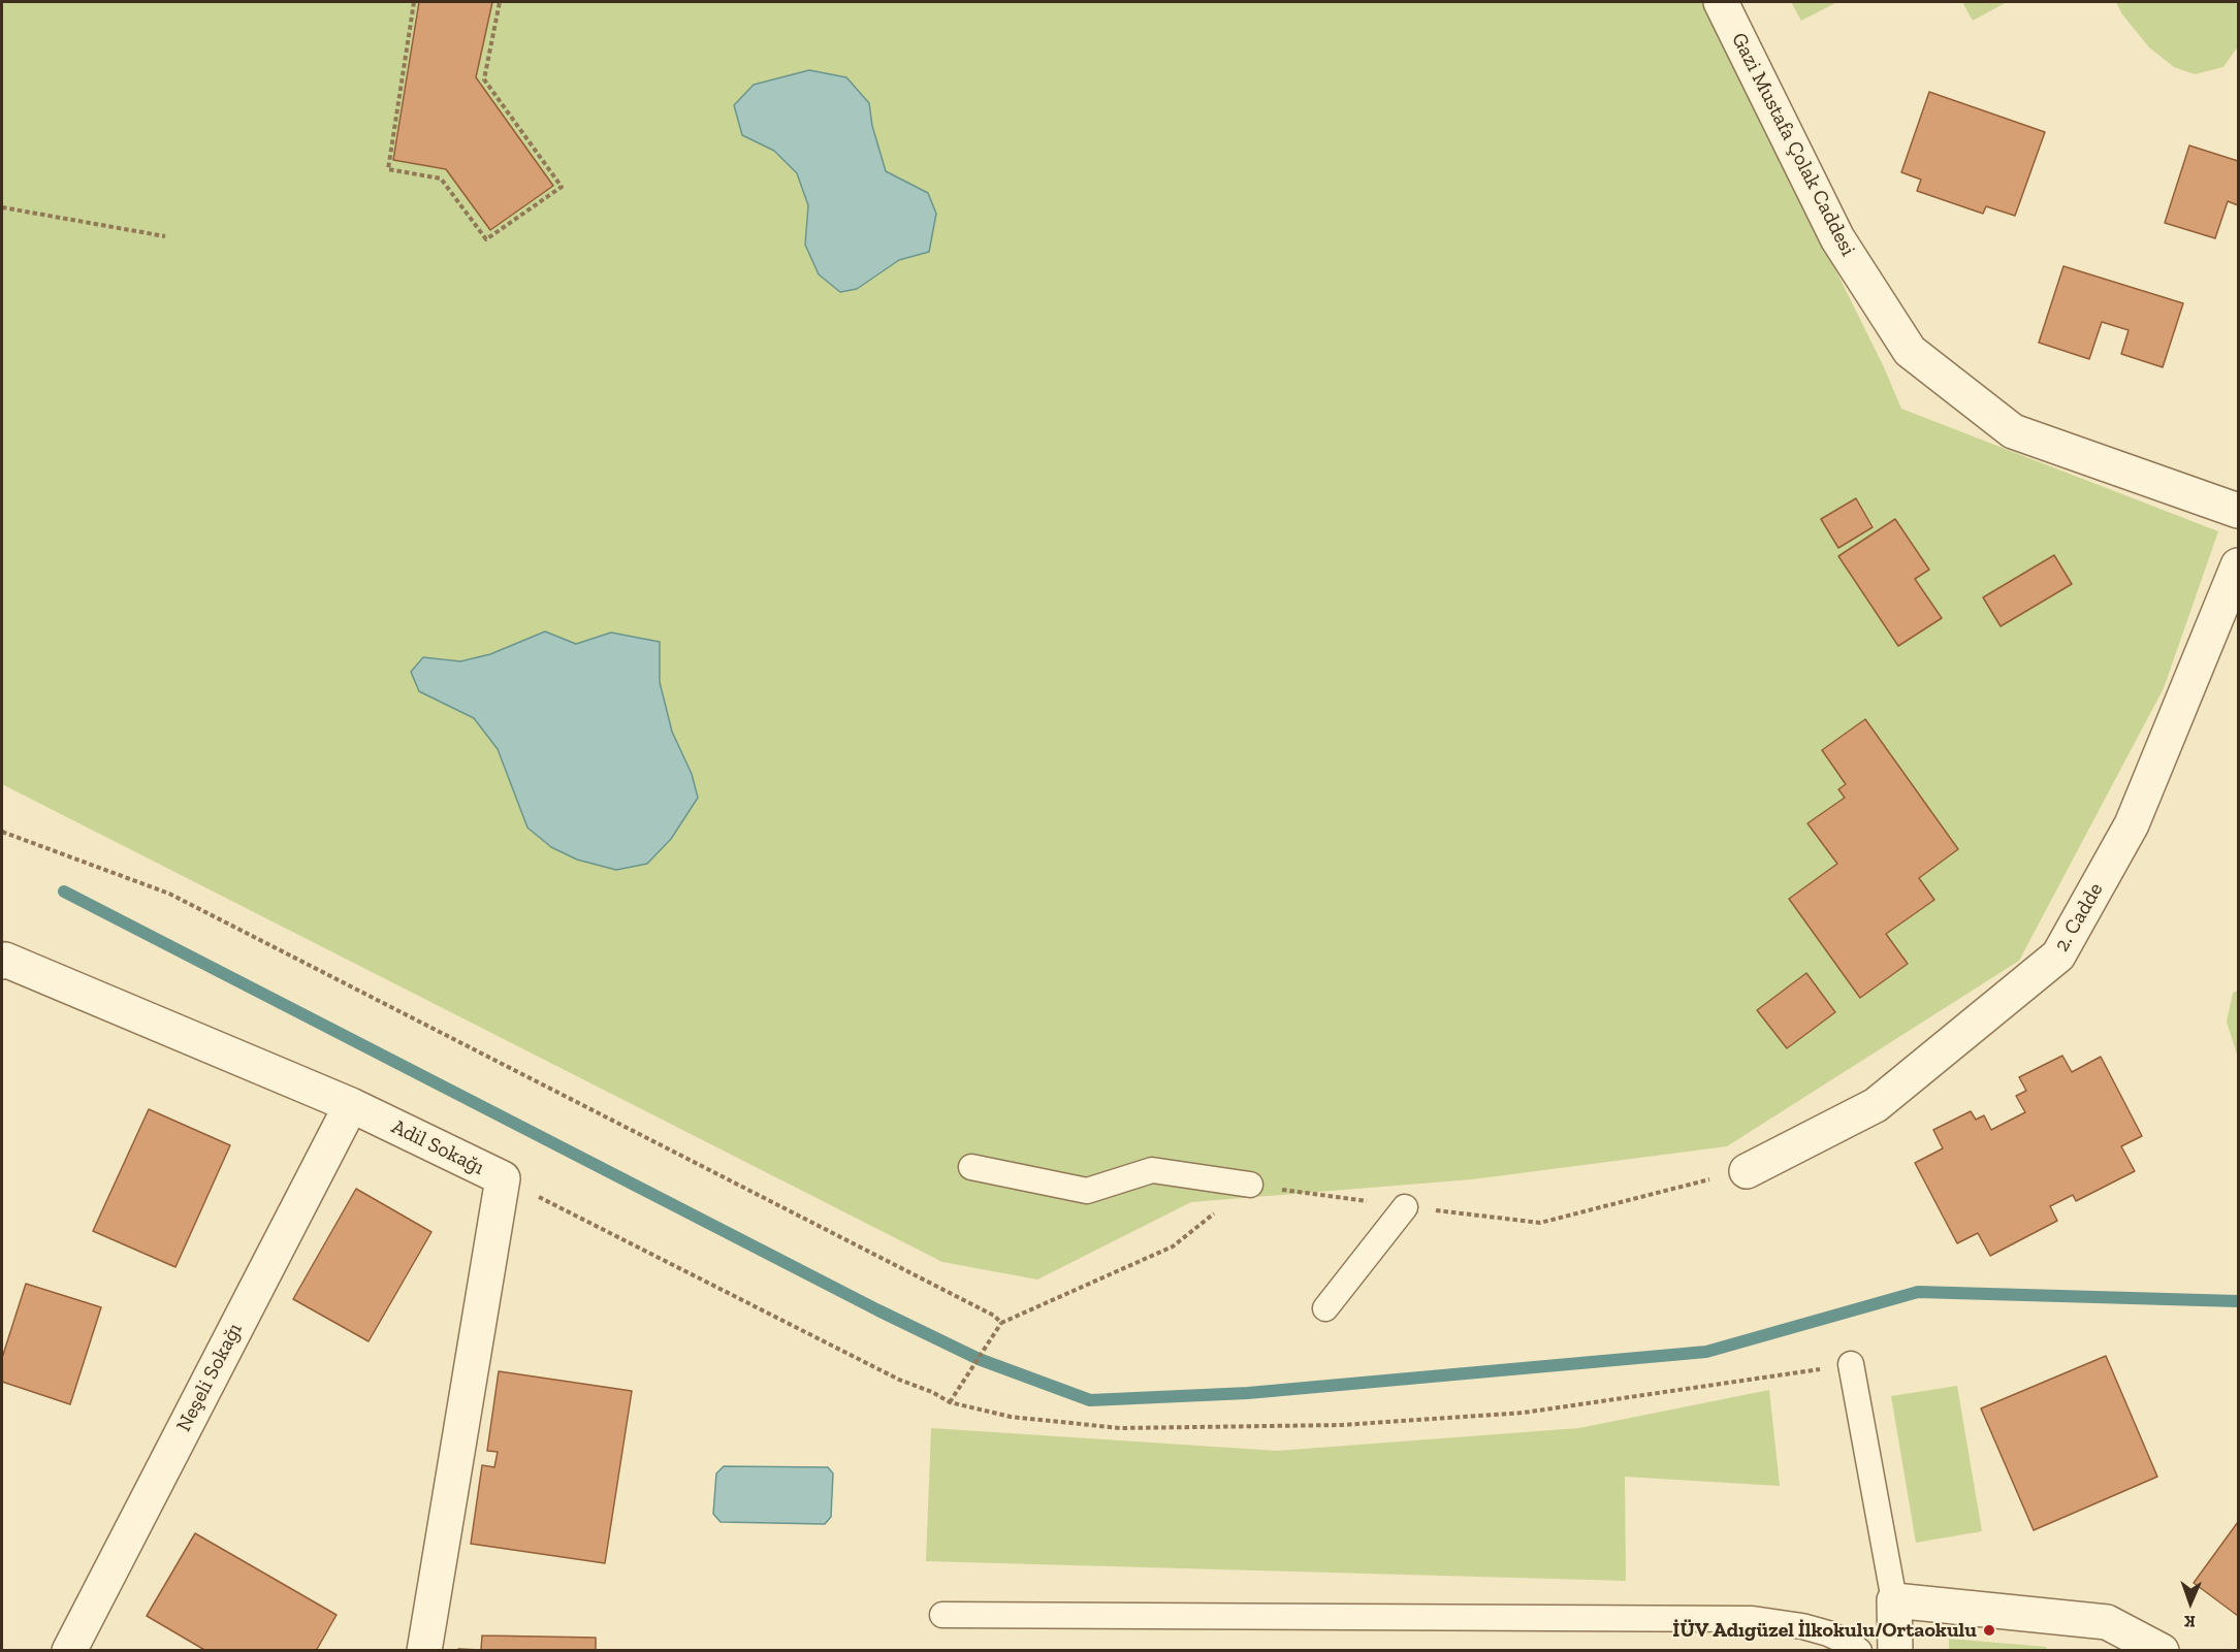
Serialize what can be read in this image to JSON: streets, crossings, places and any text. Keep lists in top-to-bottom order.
{
  "streets": {
    "street": [
      "Gazi Mustafa Çolak Caddesi",
      "2. Cadde",
      "Adil Sokağı",
      "Neşeli Sokağı"
    ]
  },
  "crossings": [
    ["Adil Sokağı", "Neşeli Sokağı"]
  ],
  "places": ["İÜV Adıgüzel İlkokulu/Ortaokulu"],
  "north": "bottom"
}
